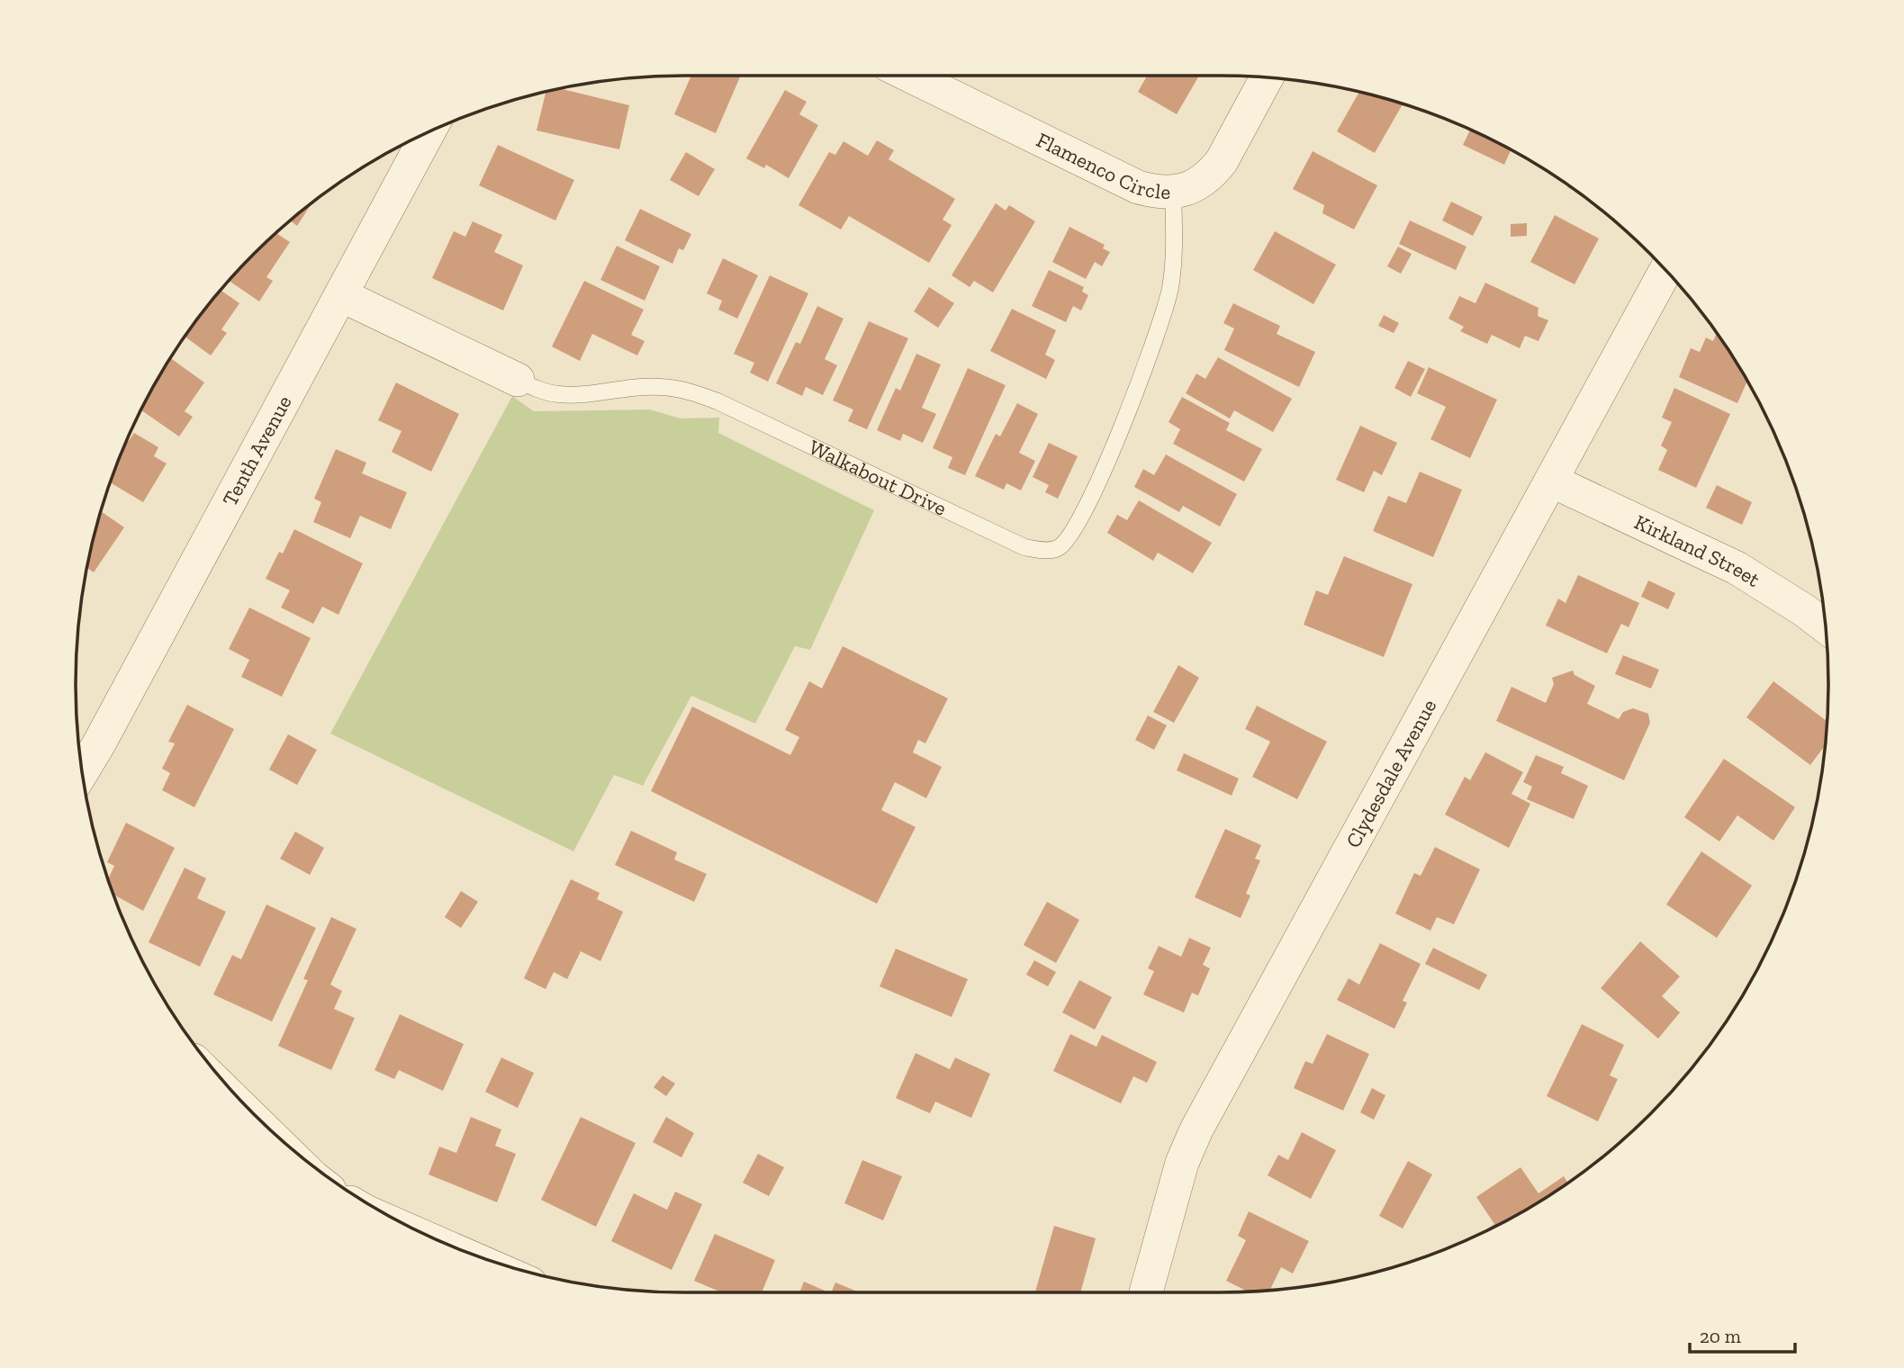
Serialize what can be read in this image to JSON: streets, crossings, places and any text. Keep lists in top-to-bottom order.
{
  "streets": {
    "street": [
      "Flamenco Circle",
      "Tenth Avenue",
      "Walkabout Drive",
      "Kirkland Street",
      "Clydesdale Avenue"
    ]
  },
  "crossings": [
    ["Flamenco Circle", "Walkabout Drive"],
    ["Tenth Avenue", "Walkabout Drive"],
    ["Kirkland Street", "Clydesdale Avenue"]
  ],
  "scale_bar": "20 m"
}
